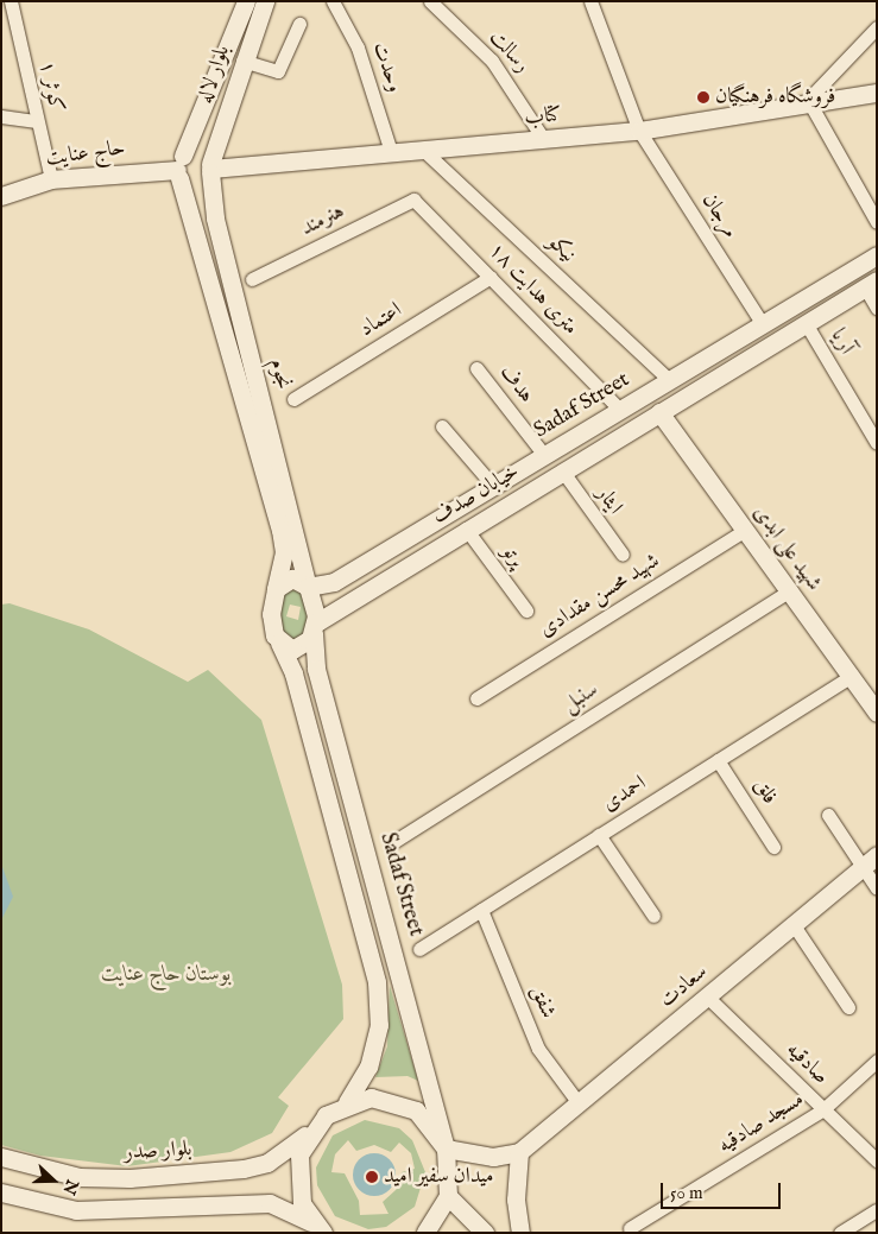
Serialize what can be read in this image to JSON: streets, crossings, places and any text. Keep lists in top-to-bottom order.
{
  "streets": {
    "main road": [
      "بلوار لاله",
      "کتاب",
      "حاج عنایت",
      "نجوم",
      "Sadaf Street",
      "خیابان صدف",
      "شهید علی ابدی",
      "سعادت",
      "بلوار صدر"
    ],
    "street": [
      "رسالت",
      "وحدت",
      "کوثر ۱",
      "مرجان",
      "هنرمند",
      "نیکو",
      "۱۸ متری هدایت",
      "اعتماد",
      "آریا",
      "هدف",
      "ایثار",
      "پرتو",
      "شهید محسن مقدادی",
      "سنبل",
      "فلق",
      "احمدی",
      "شفق",
      "صادقیه",
      "مسجد صادقیه"
    ]
  },
  "crossings": [
    ["رسالت", "کتاب"],
    ["وحدت", "کتاب"],
    ["بلوار لاله", "کتاب"],
    ["بلوار لاله", "حاج عنایت"],
    ["بلوار لاله", "نجوم"],
    ["کوثر ۱", "حاج عنایت"],
    ["کتاب", "مرجان"],
    ["کتاب", "نیکو"],
    ["کتاب", "نجوم"],
    ["حاج عنایت", "نجوم"],
    ["مرجان", "Sadaf Street"],
    ["هنرمند", "۱۸ متری هدایت"],
    ["نیکو", "Sadaf Street"],
    ["۱۸ متری هدایت", "اعتماد"],
    ["۱۸ متری هدایت", "Sadaf Street"],
    ["آریا", "خیابان صدف"],
    ["نجوم", "Sadaf Street"],
    ["نجوم", "خیابان صدف"],
    ["هدف", "Sadaf Street"],
    ["Sadaf Street", "خیابان صدف"],
    ["خیابان صدف", "ایثار"],
    ["خیابان صدف", "شهید علی ابدی"],
    ["خیابان صدف", "پرتو"],
    ["شهید علی ابدی", "شهید محسن مقدادی"],
    ["شهید علی ابدی", "سنبل"],
    ["شهید علی ابدی", "احمدی"],
    ["فلق", "احمدی"],
    ["احمدی", "شفق"],
    ["سعادت", "شفق"],
    ["سعادت", "صادقیه"],
    ["صادقیه", "مسجد صادقیه"]
  ],
  "parks": ["بوستان حاج عنایت"],
  "places": ["فروشگاه فرهنگیان", "میدان سفیر امید"],
  "scale_bar": "50 m",
  "north": "right"
}
